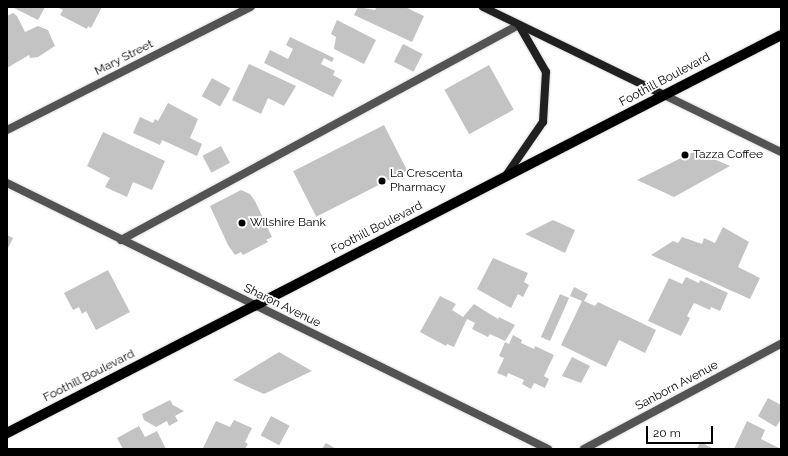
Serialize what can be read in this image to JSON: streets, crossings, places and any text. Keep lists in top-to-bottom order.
{
  "streets": {
    "main road": ["Foothill Boulevard"],
    "street": ["Mary Street", "Sharon Avenue", "Sanborn Avenue"]
  },
  "crossings": [
    ["Foothill Boulevard", "Sharon Avenue"]
  ],
  "places": ["Tazza Coffee", "La Crescenta Pharmacy", "Wilshire Bank"],
  "scale_bar": "20 m"
}
